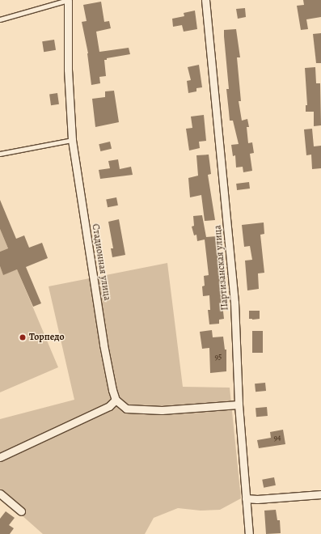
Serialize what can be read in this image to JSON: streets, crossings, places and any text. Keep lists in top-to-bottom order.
{
  "streets": {
    "street": ["Стадионная улица", "Партизанская улица"]
  },
  "places": ["Торпедо"],
  "house_numbers": ["95", "94"]
}
